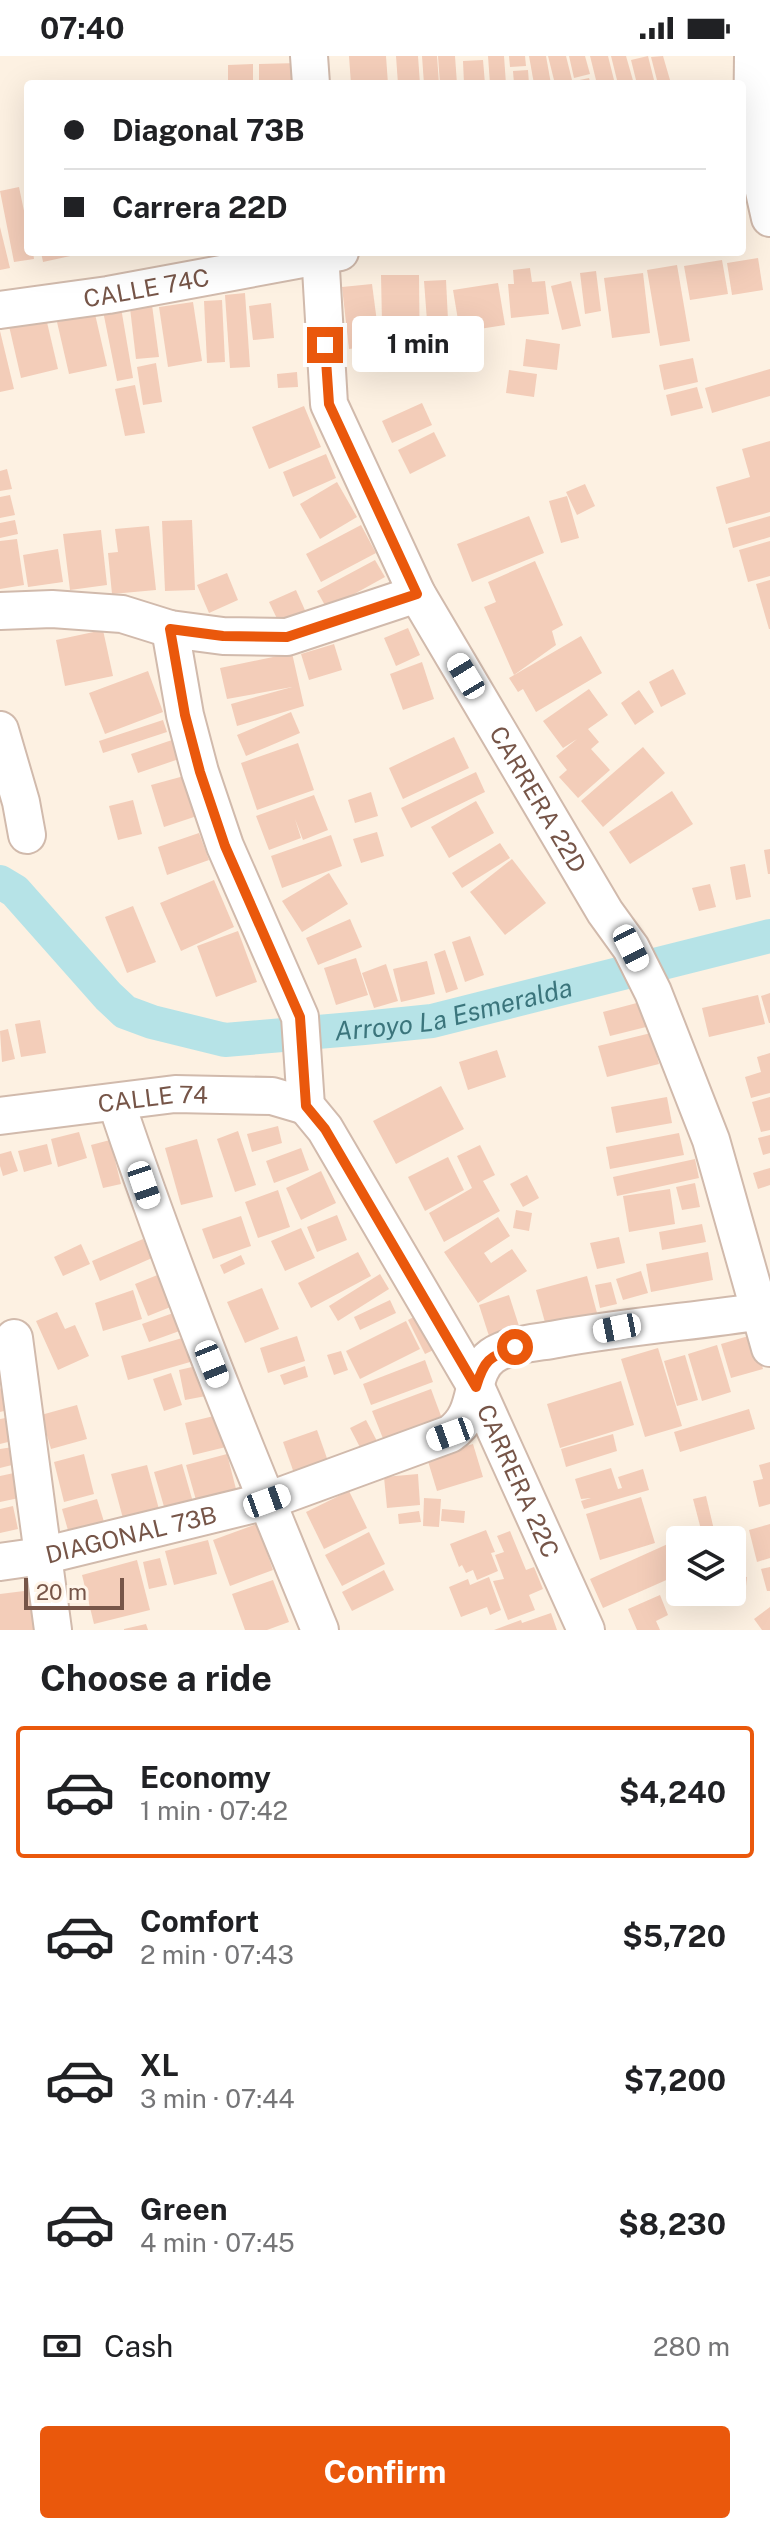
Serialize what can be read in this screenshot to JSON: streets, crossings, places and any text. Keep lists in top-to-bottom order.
{
  "streets": {
    "street": [
      "CALLE 74C",
      "CARRERA 22D",
      "CALLE 74",
      "CARRERA 22C",
      "DIAGONAL 73B"
    ]
  },
  "crossings": [
    ["CARRERA 22D", "DIAGONAL 73B"],
    ["CALLE 74", "CARRERA 22C"],
    ["CARRERA 22C", "DIAGONAL 73B"]
  ],
  "water": ["Arroyo La Esmeralda"],
  "scale_bar": "20 m",
  "page": {
    "status": "07:40",
    "banner": ["Diagonal 73B", "Carrera 22D"],
    "bubble": "1 min",
    "scale": "20 m",
    "heading": "Choose a ride",
    "list": [
      {
        "name": "Economy",
        "note": "1 min · 07:42",
        "value": "$4,240"
      },
      {
        "name": "Comfort",
        "note": "2 min · 07:43",
        "value": "$5,720"
      },
      {
        "name": "XL",
        "note": "3 min · 07:44",
        "value": "$7,200"
      },
      {
        "name": "Green",
        "note": "4 min · 07:45",
        "value": "$8,230"
      }
    ],
    "pay": ["Cash", "280 m"],
    "buttons": "Confirm"
  }
}
